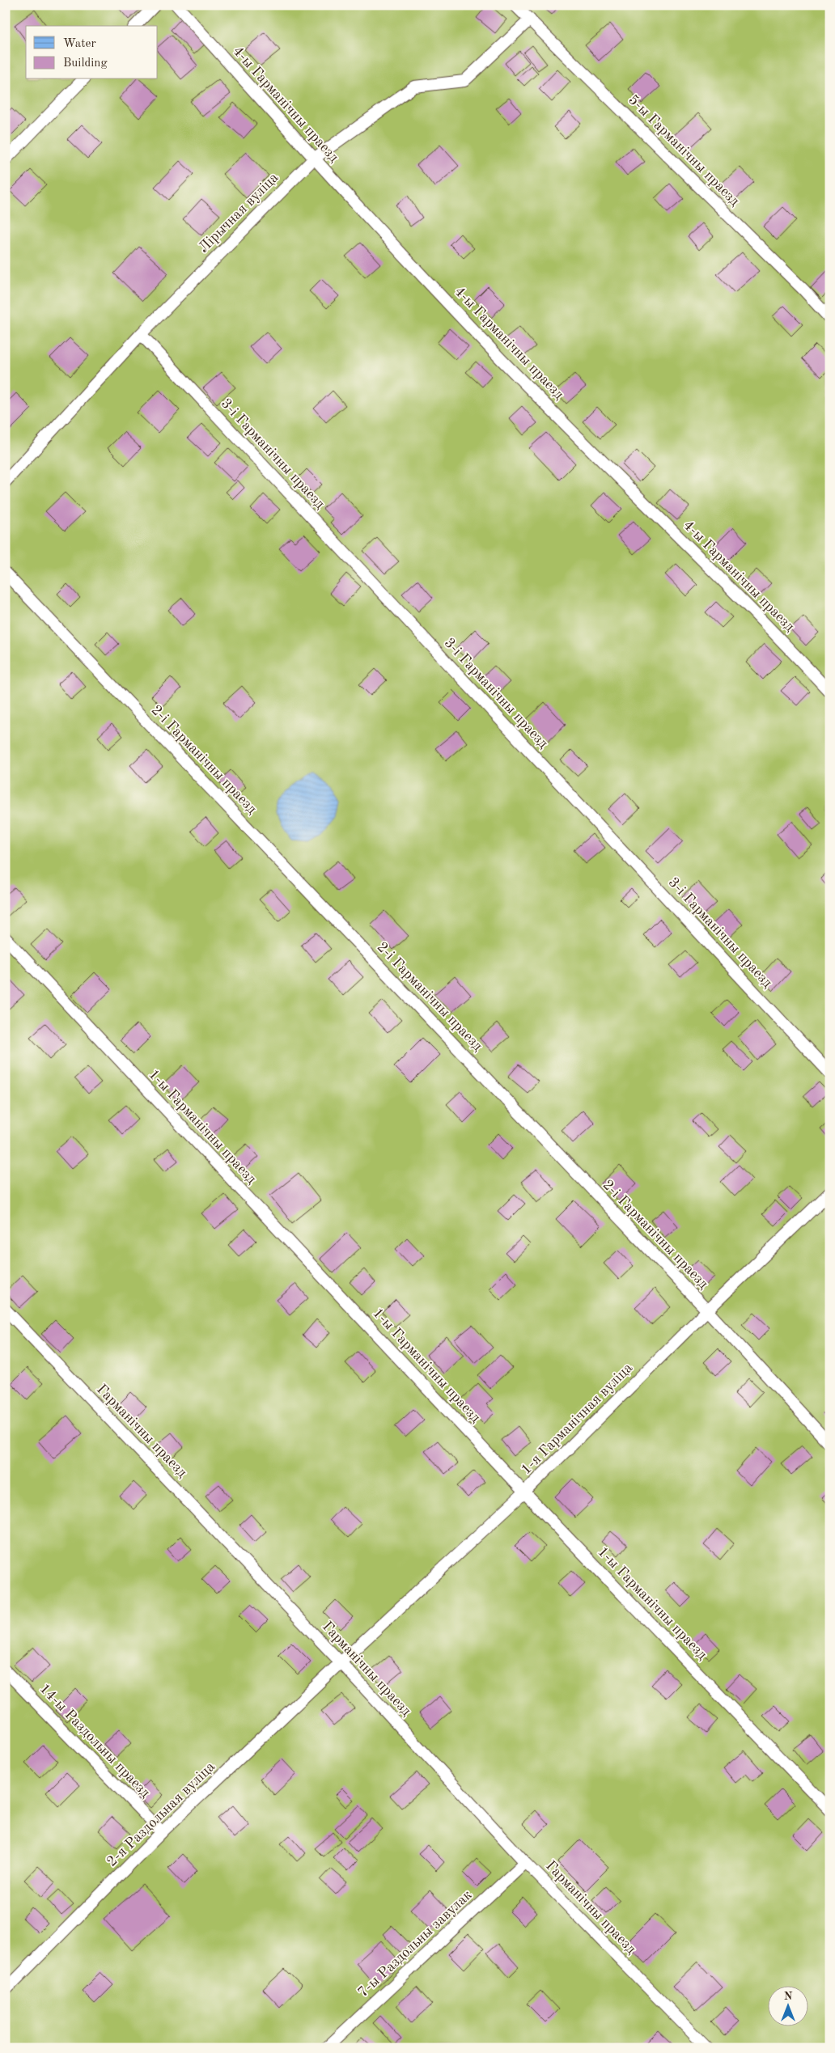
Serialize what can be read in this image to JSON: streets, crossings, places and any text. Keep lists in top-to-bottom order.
{
  "streets": {
    "lane": [
      "4-ы Гарманічны праезд",
      "5-ы Гарманічны праезд",
      "Лірычная вуліца",
      "3-і Гарманічны праезд",
      "2-і Гарманічны праезд",
      "1-ы Гарманічны праезд",
      "1-я Гарманічная вуліца",
      "Гарманічны праезд",
      "14-ы Раздольны праезд",
      "2-я Раздольная вуліца",
      "7-ы Раздольны завулак"
    ]
  },
  "crossings": [
    ["4-ы Гарманічны праезд", "Лірычная вуліца"],
    ["5-ы Гарманічны праезд", "Лірычная вуліца"],
    ["Лірычная вуліца", "3-і Гарманічны праезд"],
    ["2-і Гарманічны праезд", "1-я Гарманічная вуліца"],
    ["1-ы Гарманічны праезд", "1-я Гарманічная вуліца"],
    ["1-я Гарманічная вуліца", "Гарманічны праезд"],
    ["1-я Гарманічная вуліца", "2-я Раздольная вуліца"],
    ["Гарманічны праезд", "2-я Раздольная вуліца"],
    ["Гарманічны праезд", "7-ы Раздольны завулак"],
    ["14-ы Раздольны праезд", "2-я Раздольная вуліца"]
  ],
  "legend": ["Water", "Building"],
  "north": "top"
}
